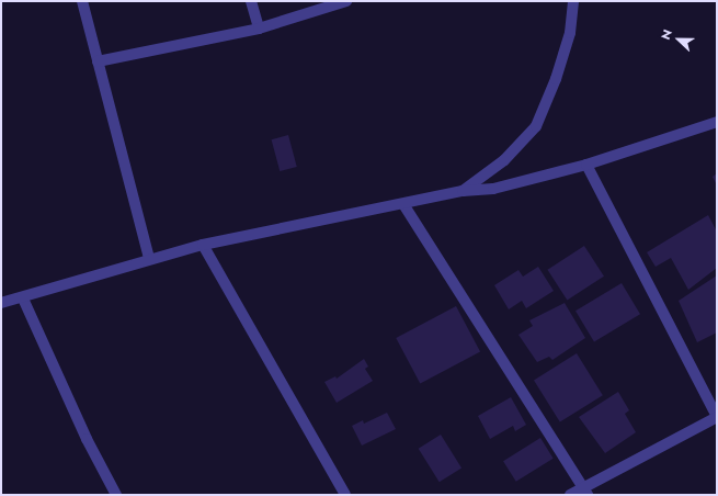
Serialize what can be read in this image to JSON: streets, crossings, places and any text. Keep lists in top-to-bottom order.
{
  "north": "left"
}
